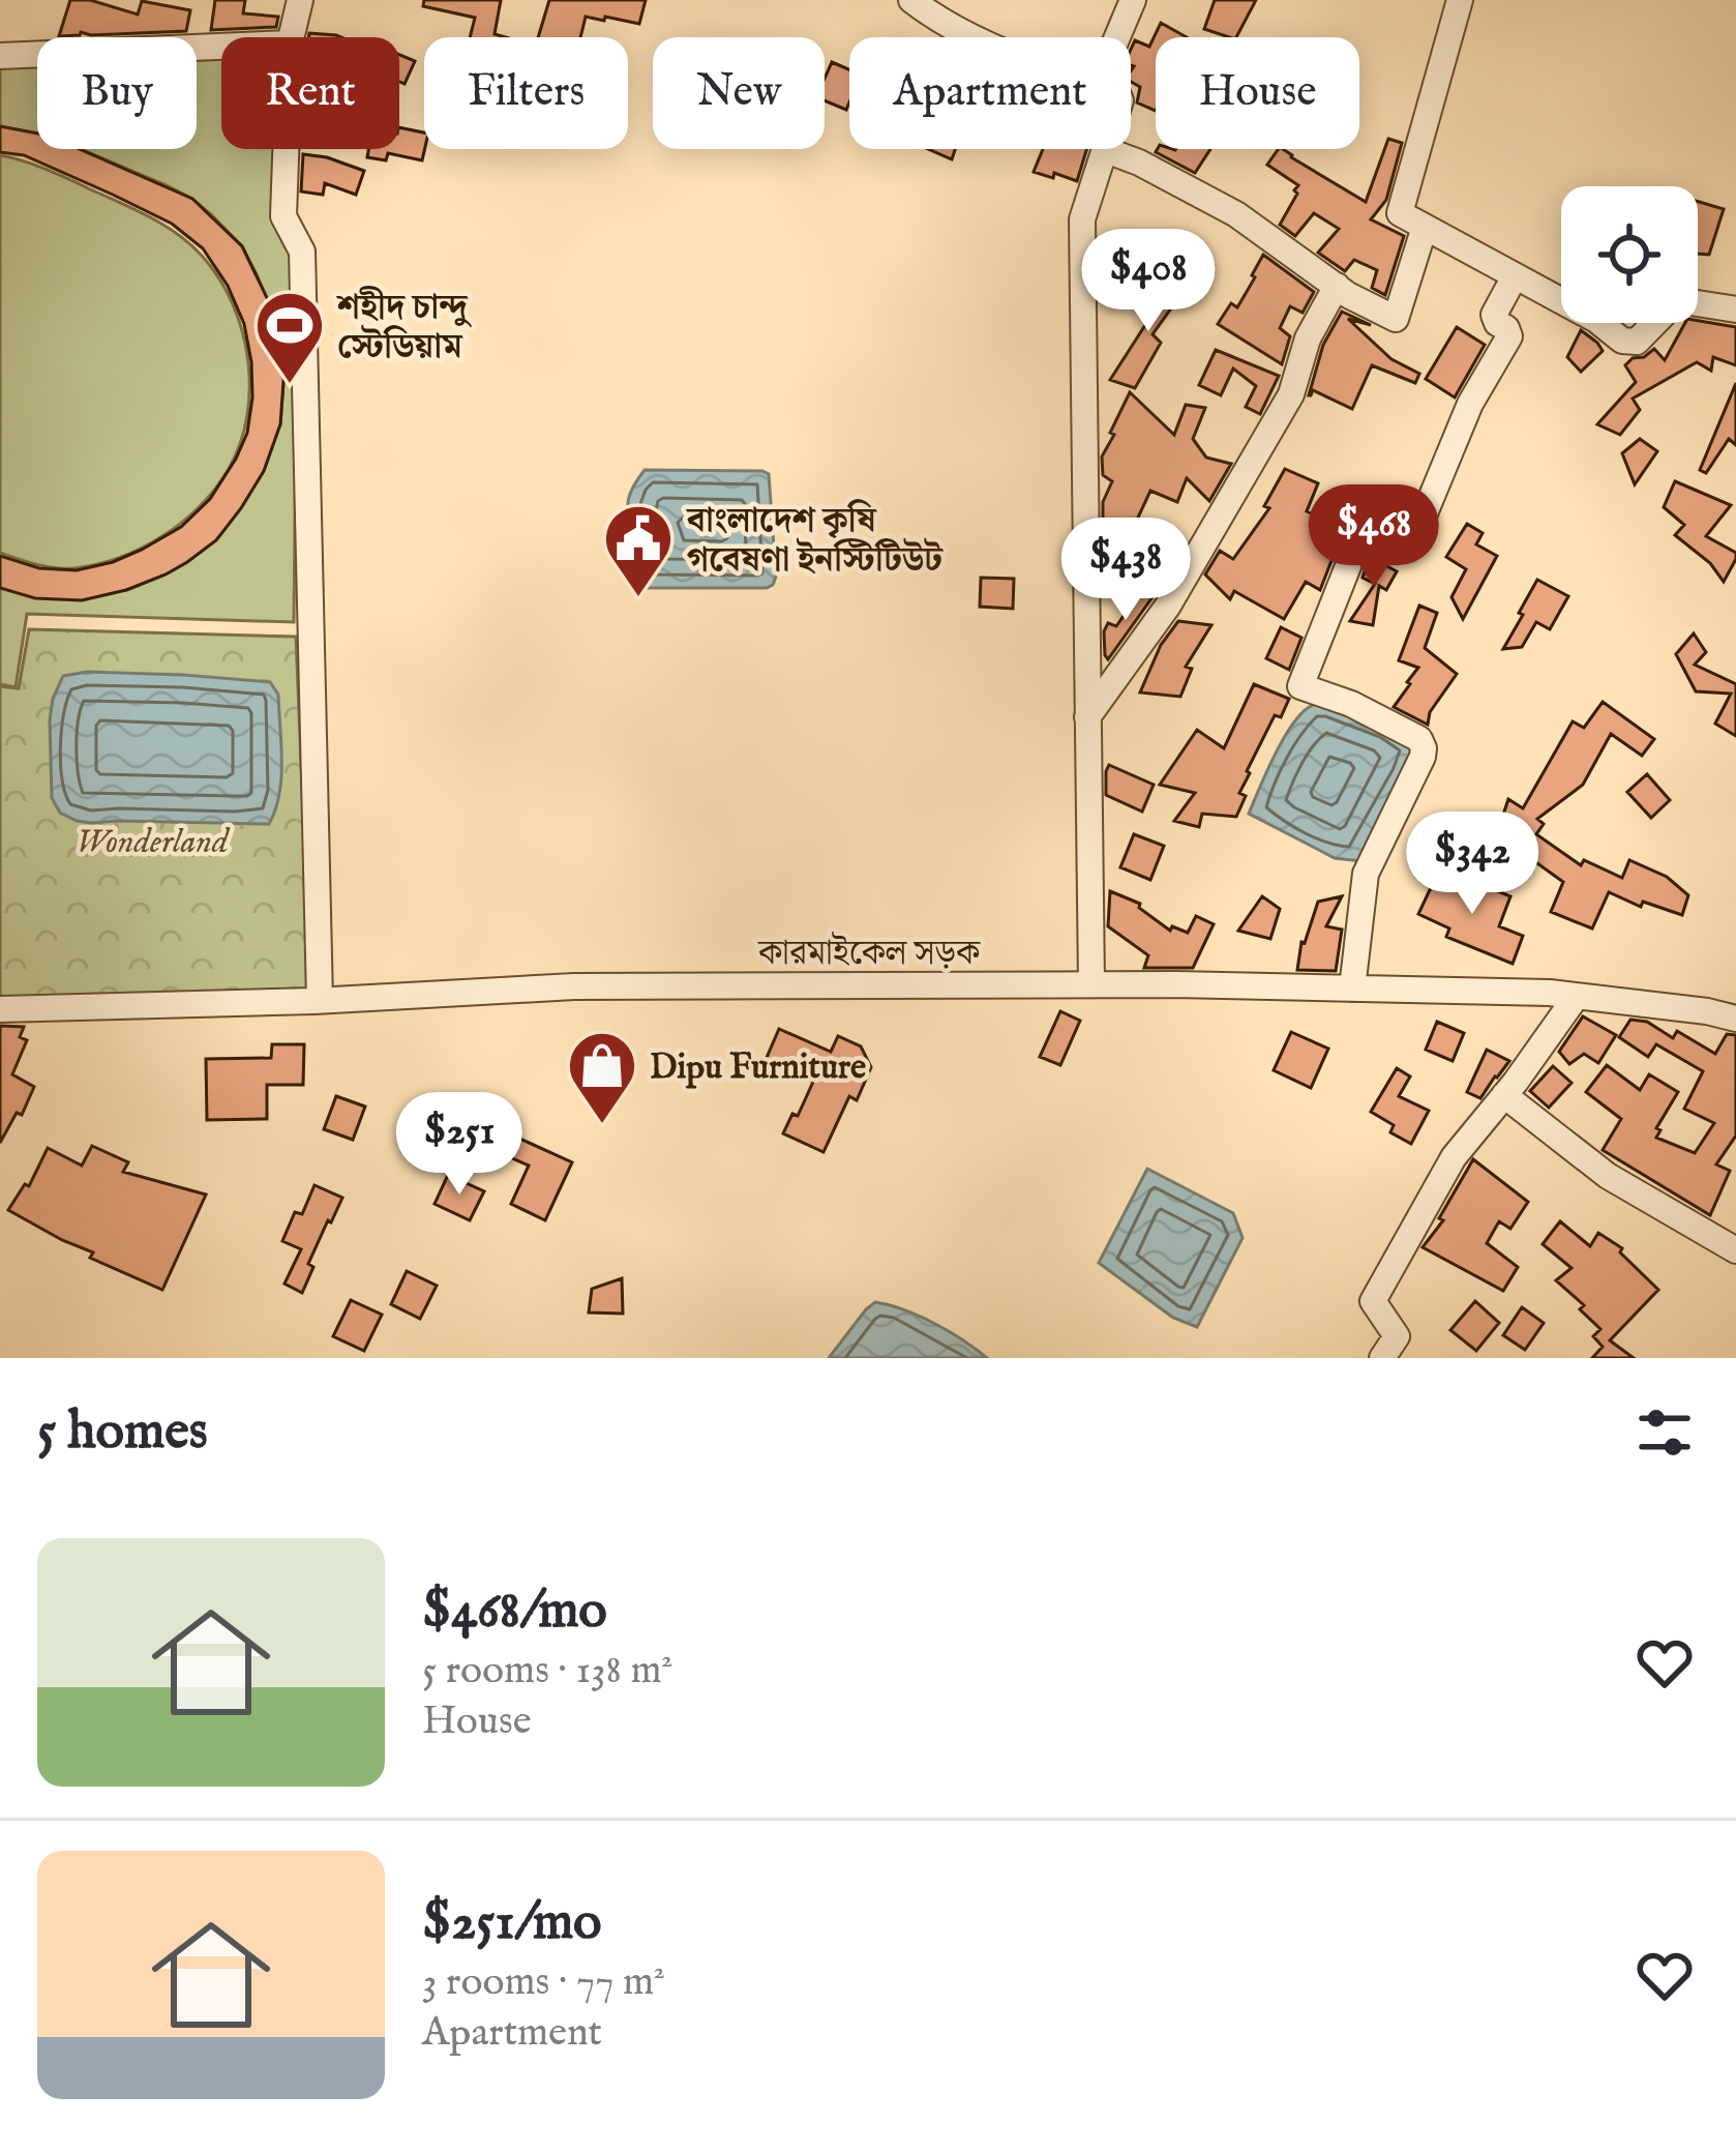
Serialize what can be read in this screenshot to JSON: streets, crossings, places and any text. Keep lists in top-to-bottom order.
{
  "streets": {
    "street": ["কারমাইকেল সড়ক"]
  },
  "parks": ["Wonderland"],
  "places": {
    "sports": ["শহীদ চান্দু স্টেডিয়াম"],
    "public building": ["বাংলাদেশ কৃষি গবেষণা ইনস্টিটিউট"],
    "shop": ["Dipu Furniture"]
  },
  "page": {
    "chip": [
      "Buy",
      "Rent",
      "Filters",
      "New",
      "Apartment",
      "House"
    ],
    "price": [
      "$408",
      "$468",
      "$438",
      "$342",
      "$251"
    ],
    "heading": "5 homes",
    "list": [
      {
        "name": "$468/mo",
        "note": "5 rooms · 138 m² · House"
      },
      {
        "name": "$251/mo",
        "note": "3 rooms · 77 m² · Apartment"
      }
    ]
  }
}
